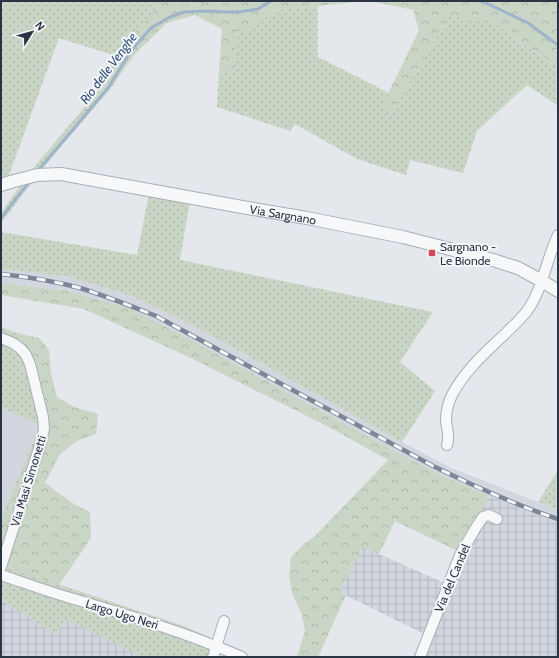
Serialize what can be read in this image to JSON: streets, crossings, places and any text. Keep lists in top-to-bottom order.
{
  "streets": {
    "street": [
      "Via Sargnano",
      "Via Masi Simonetti",
      "Via del Candel",
      "Largo Ugo Neri"
    ]
  },
  "water": ["Rio delle Venghe"],
  "places": {
    "transit": ["Sargnano - Le Bionde"]
  },
  "north": "top right"
}
